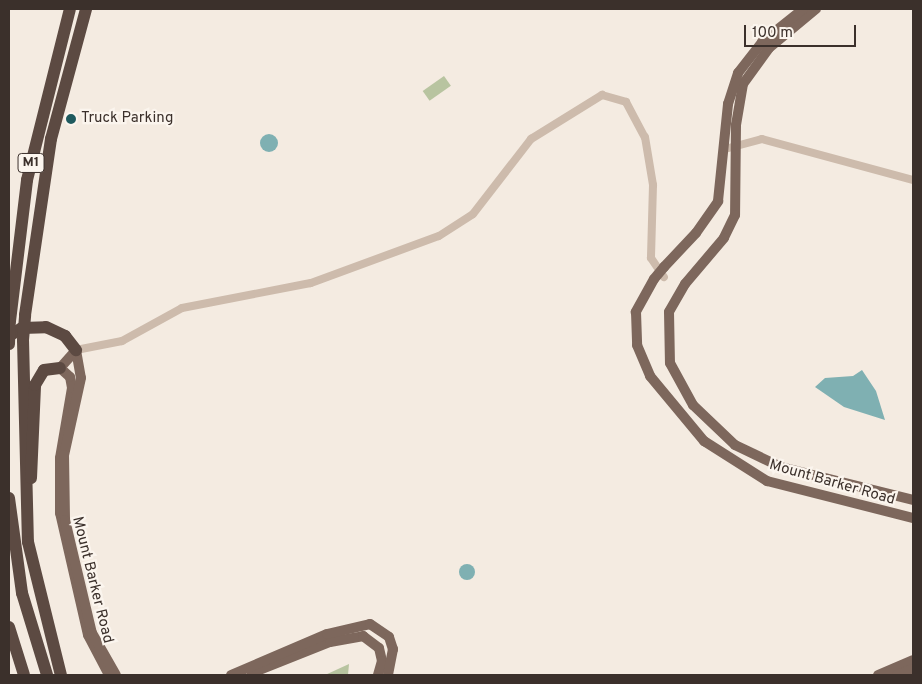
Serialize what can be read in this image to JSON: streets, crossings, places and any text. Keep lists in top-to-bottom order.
{
  "streets": {
    "highway": ["M1"],
    "main road": ["Mount Barker Road"]
  },
  "places": ["Truck Parking"],
  "scale_bar": "100 m"
}
